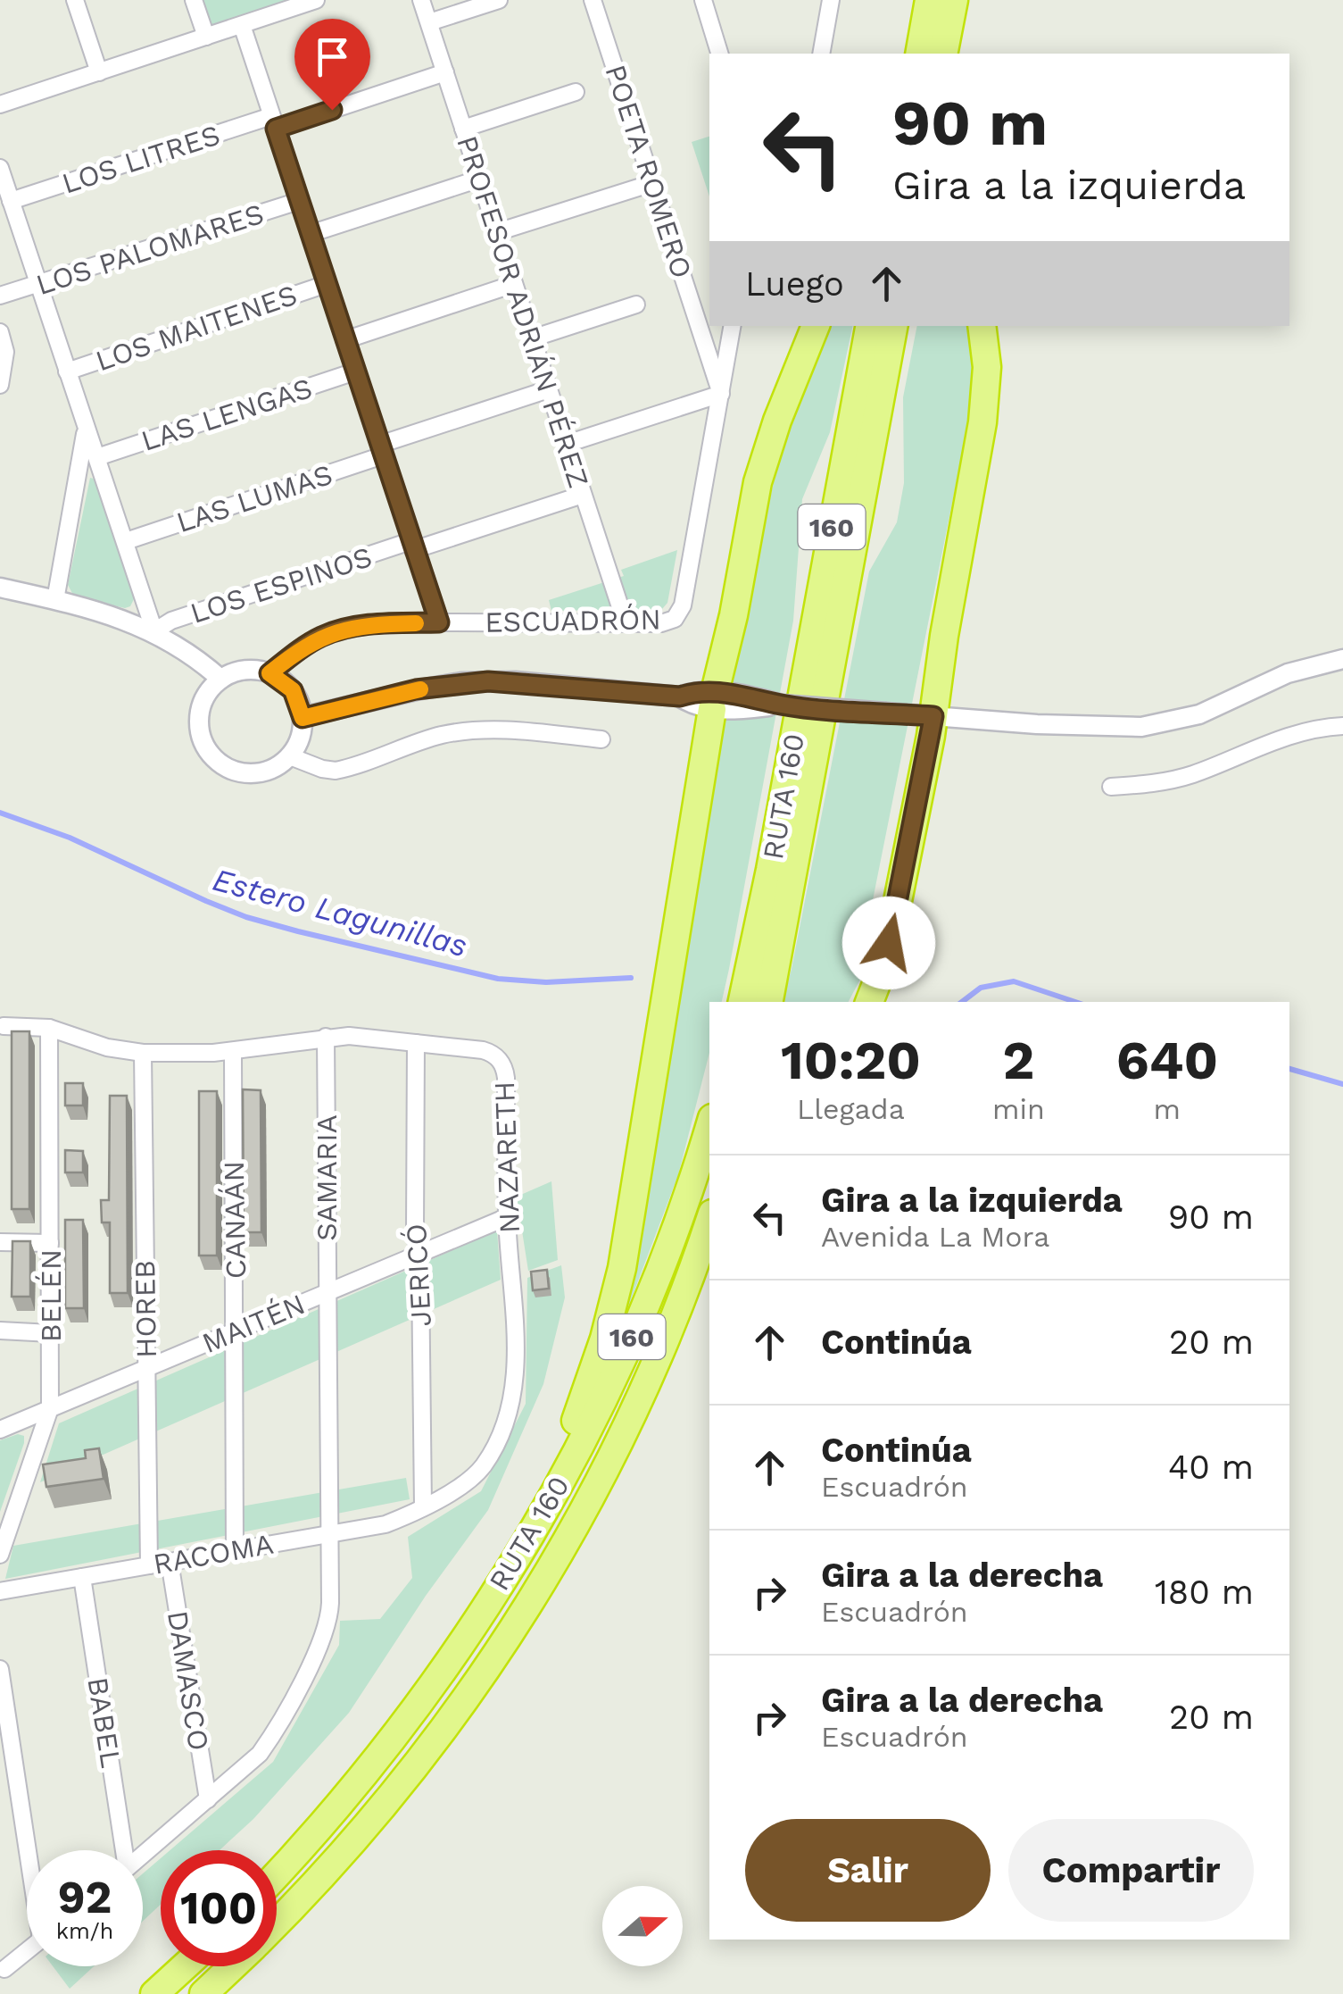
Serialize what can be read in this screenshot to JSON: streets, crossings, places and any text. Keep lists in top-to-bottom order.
{
  "streets": {
    "highway": ["160", "RUTA 160"],
    "street": [
      "LOS LITRES",
      "POETA ROMERO",
      "LOS PALOMARES",
      "PROFESOR ADRIÁN PÉREZ",
      "LOS MAITENES",
      "LAS LENGAS",
      "LAS LUMAS",
      "LOS ESPINOS",
      "ESCUADRÓN",
      "NAZARETH",
      "SAMARIA",
      "CANAÁN",
      "JERICÓ",
      "BELÉN",
      "HOREB",
      "MAITÉN",
      "RACOMA",
      "DAMASCO",
      "BABEL"
    ]
  },
  "crossings": [
    ["LOS LITRES", "PROFESOR ADRIÁN PÉREZ"],
    ["POETA ROMERO", "ESCUADRÓN"],
    ["LOS PALOMARES", "PROFESOR ADRIÁN PÉREZ"],
    ["PROFESOR ADRIÁN PÉREZ", "ESCUADRÓN"],
    ["NAZARETH", "SAMARIA"],
    ["NAZARETH", "CANAÁN"],
    ["NAZARETH", "JERICÓ"],
    ["NAZARETH", "BELÉN"],
    ["NAZARETH", "HOREB"],
    ["NAZARETH", "MAITÉN"],
    ["NAZARETH", "RACOMA"],
    ["SAMARIA", "MAITÉN"],
    ["SAMARIA", "RACOMA"],
    ["SAMARIA", "DAMASCO"],
    ["CANAÁN", "MAITÉN"],
    ["CANAÁN", "RACOMA"],
    ["JERICÓ", "MAITÉN"],
    ["JERICÓ", "RACOMA"],
    ["BELÉN", "MAITÉN"],
    ["HOREB", "MAITÉN"],
    ["HOREB", "RACOMA"],
    ["RACOMA", "DAMASCO"],
    ["RACOMA", "BABEL"]
  ],
  "water": ["Estero Lagunillas"],
  "north": "right",
  "page": {
    "turn": ["90 m", "Gira a la izquierda"],
    "then": "Luego",
    "eta": [
      "10:20",
      "Llegada",
      "2",
      "min",
      "640",
      "m"
    ],
    "list": [
      {
        "name": "Gira a la izquierda",
        "note": "Avenida La Mora",
        "value": "90 m"
      },
      {
        "name": "Continúa",
        "value": "20 m"
      },
      {
        "name": "Continúa",
        "note": "Escuadrón",
        "value": "40 m"
      },
      {
        "name": "Gira a la derecha",
        "note": "Escuadrón",
        "value": "180 m"
      },
      {
        "name": "Gira a la derecha",
        "note": "Escuadrón",
        "value": "20 m"
      }
    ],
    "buttons": ["Salir", "Compartir"],
    "speed": "92 km/h",
    "limit": "100"
  }
}
